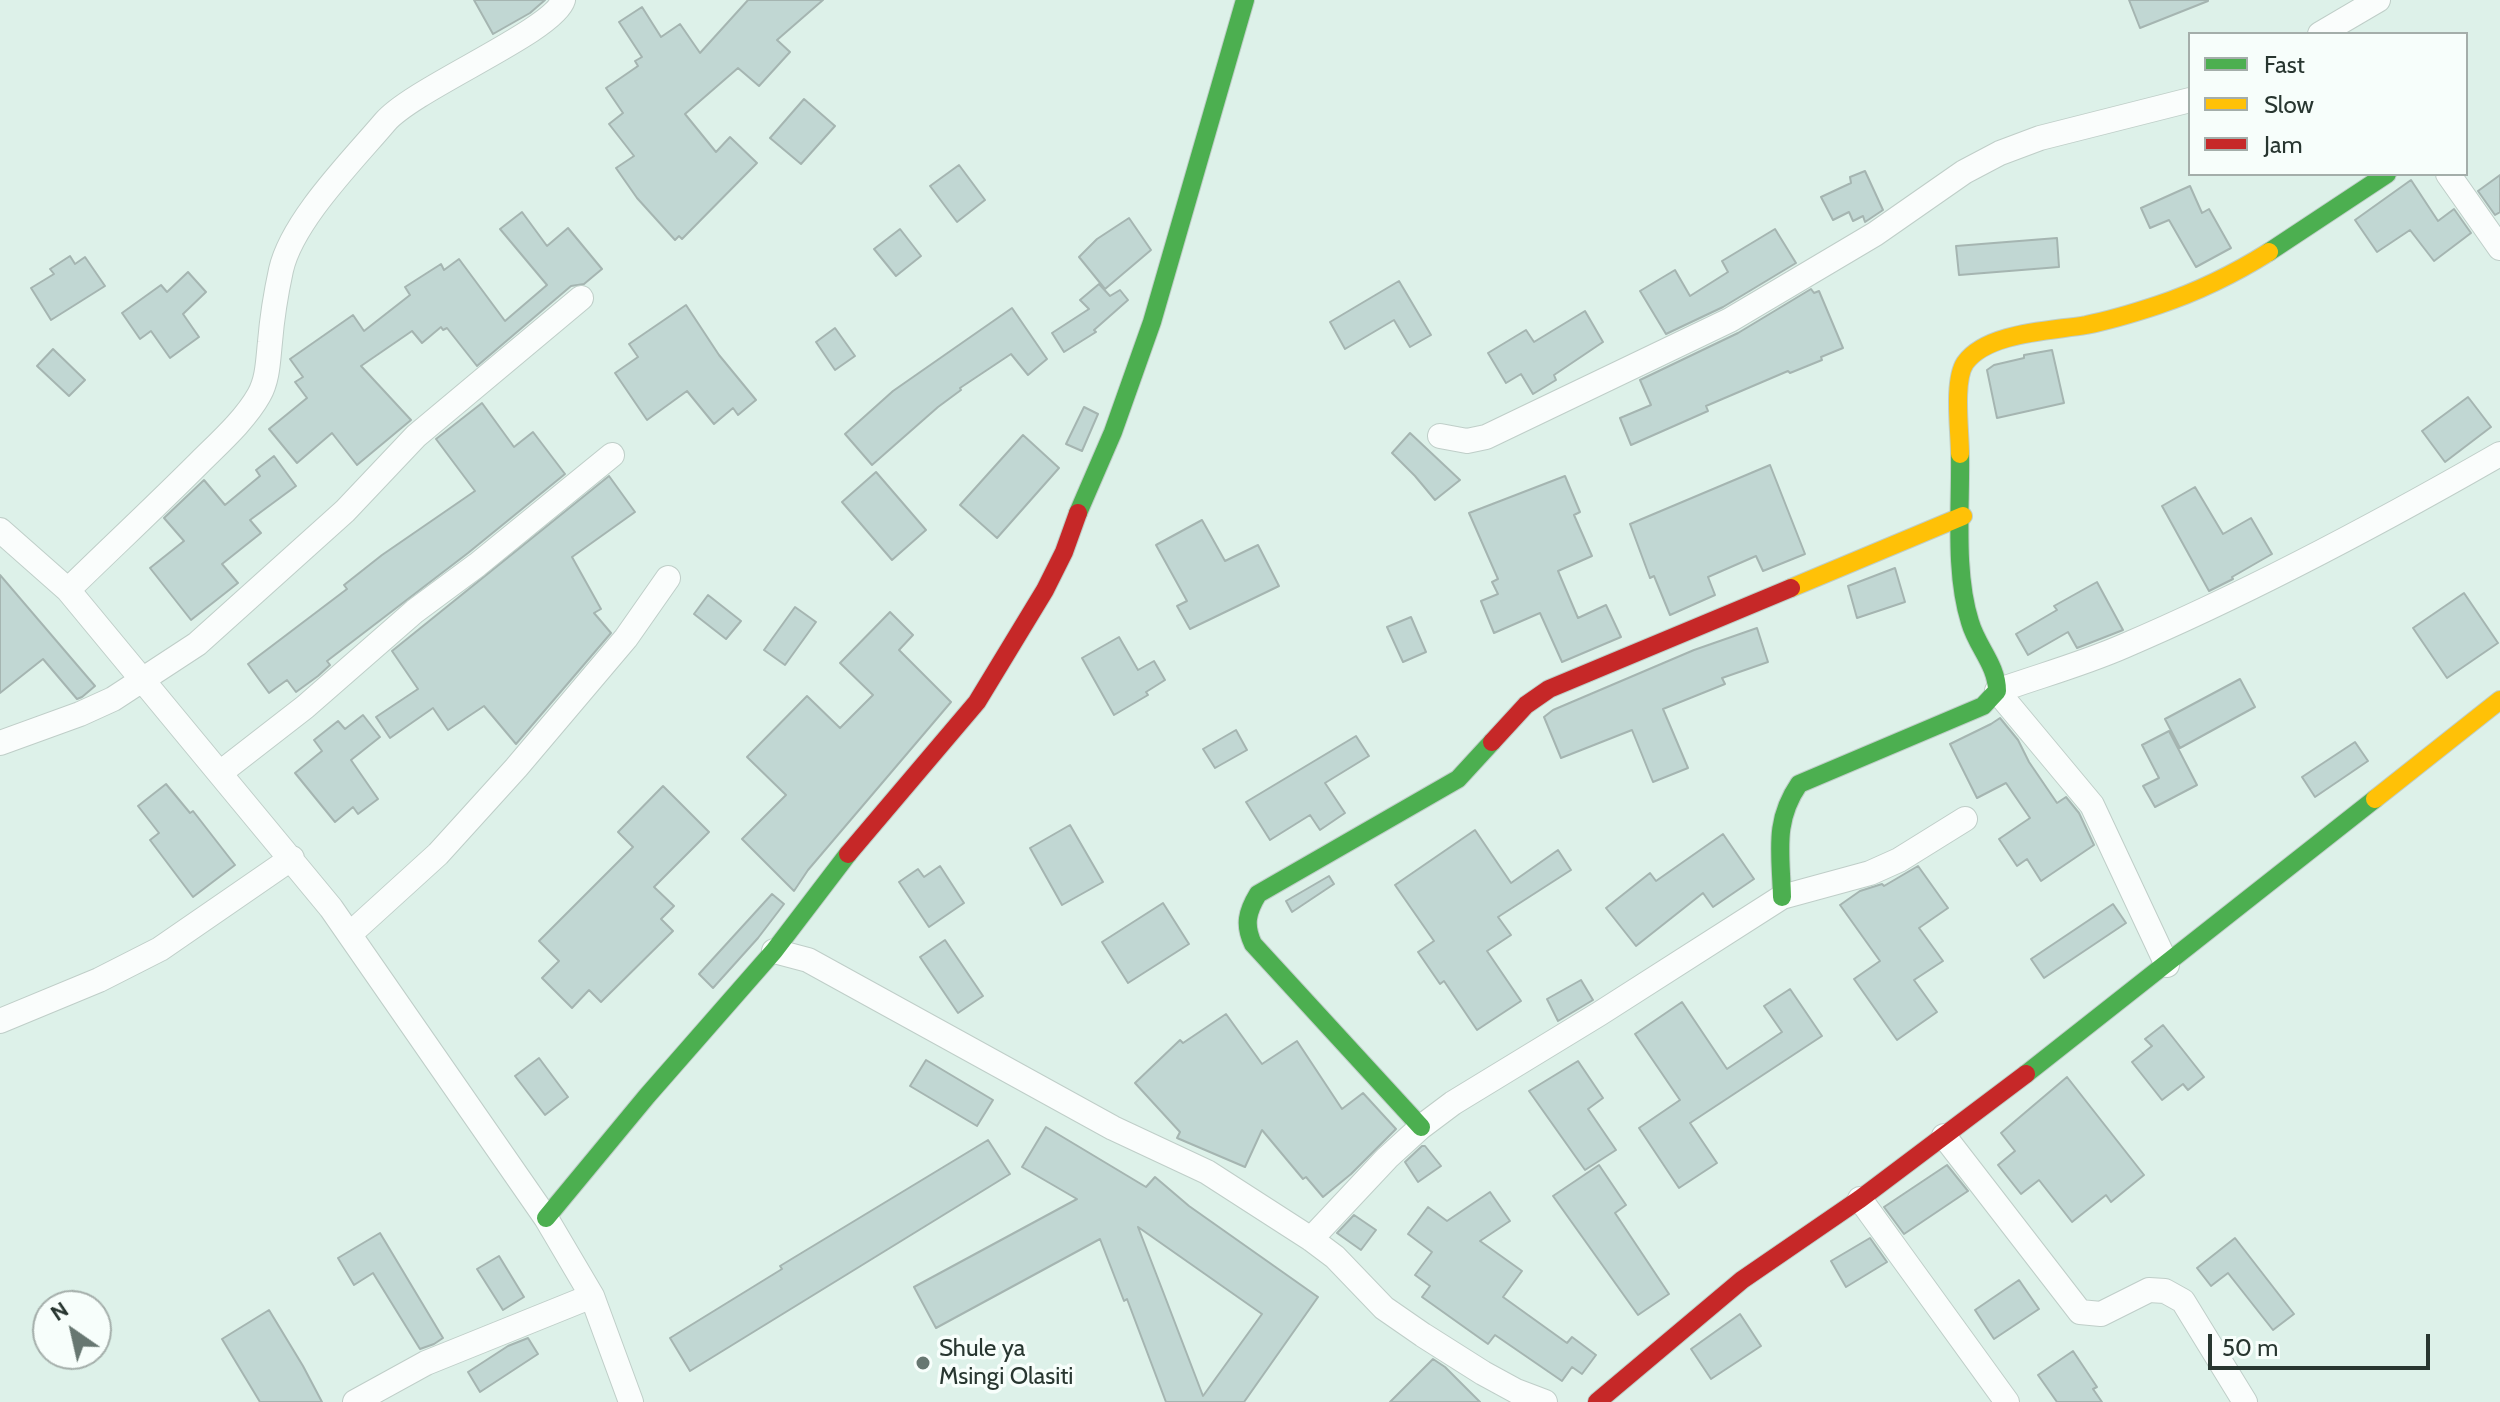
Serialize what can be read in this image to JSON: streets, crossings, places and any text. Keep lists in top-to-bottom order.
{
  "places": ["Shule ya Msingi Olasiti"],
  "legend": ["Fast", "Slow", "Jam"],
  "scale_bar": "50 m",
  "north": "top left"
}
